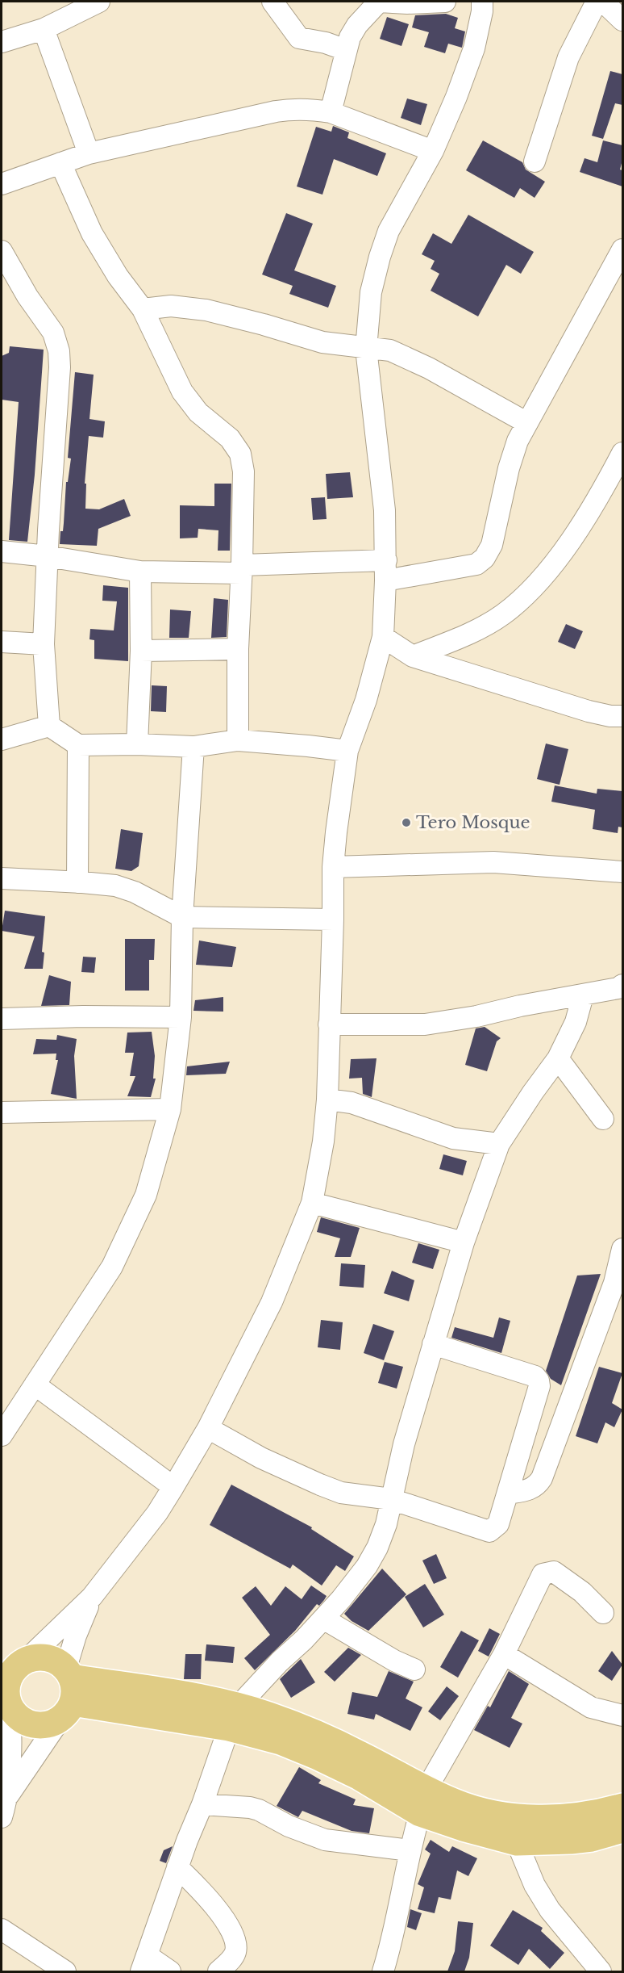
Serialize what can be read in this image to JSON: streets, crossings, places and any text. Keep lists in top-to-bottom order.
{
  "places": ["Tero Mosque"]
}
